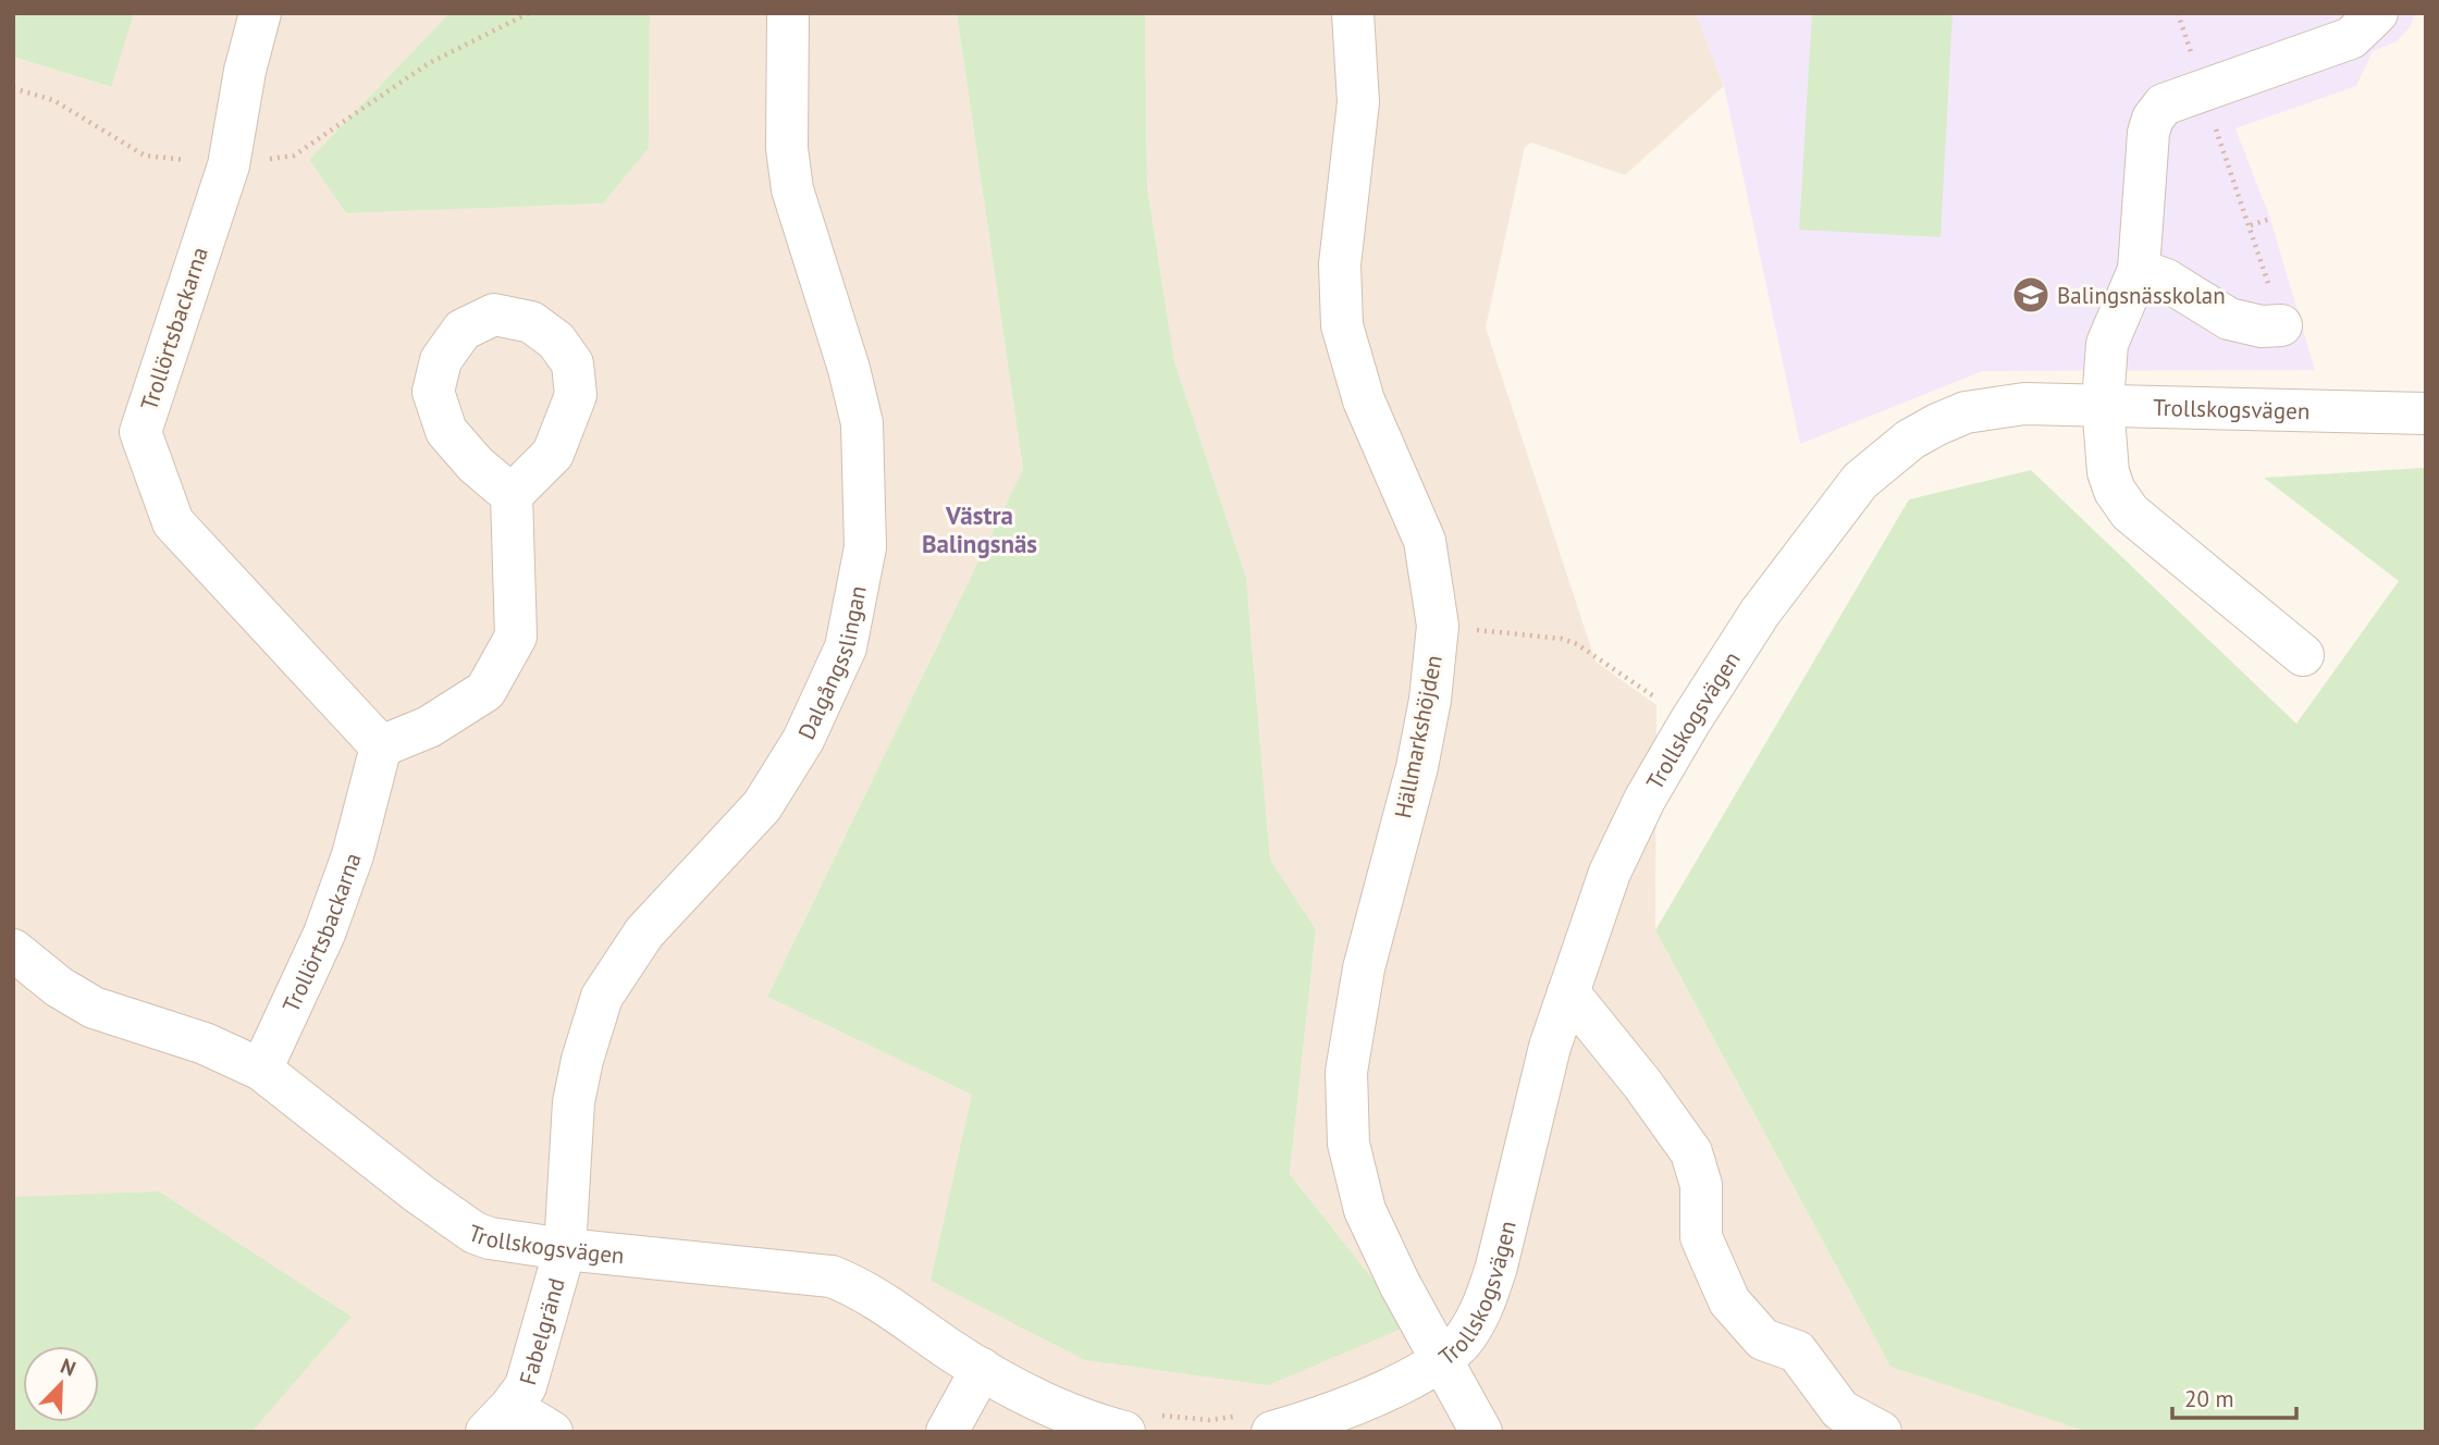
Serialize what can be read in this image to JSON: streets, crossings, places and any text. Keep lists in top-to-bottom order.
{
  "streets": {
    "street": [
      "Trollörtsbackarna",
      "Trollskogsvägen",
      "Dalgångsslingan",
      "Hällmarkshöjden",
      "Fabelgränd"
    ]
  },
  "crossings": [
    ["Trollörtsbackarna", "Trollskogsvägen"],
    ["Trollskogsvägen", "Dalgångsslingan"],
    ["Trollskogsvägen", "Hällmarkshöjden"],
    ["Trollskogsvägen", "Fabelgränd"],
    ["Dalgångsslingan", "Fabelgränd"]
  ],
  "districts": ["Västra Balingsnäs"],
  "places": {
    "school or university": ["Balingsnässkolan"]
  },
  "scale_bar": "20 m",
  "north": "top right"
}
